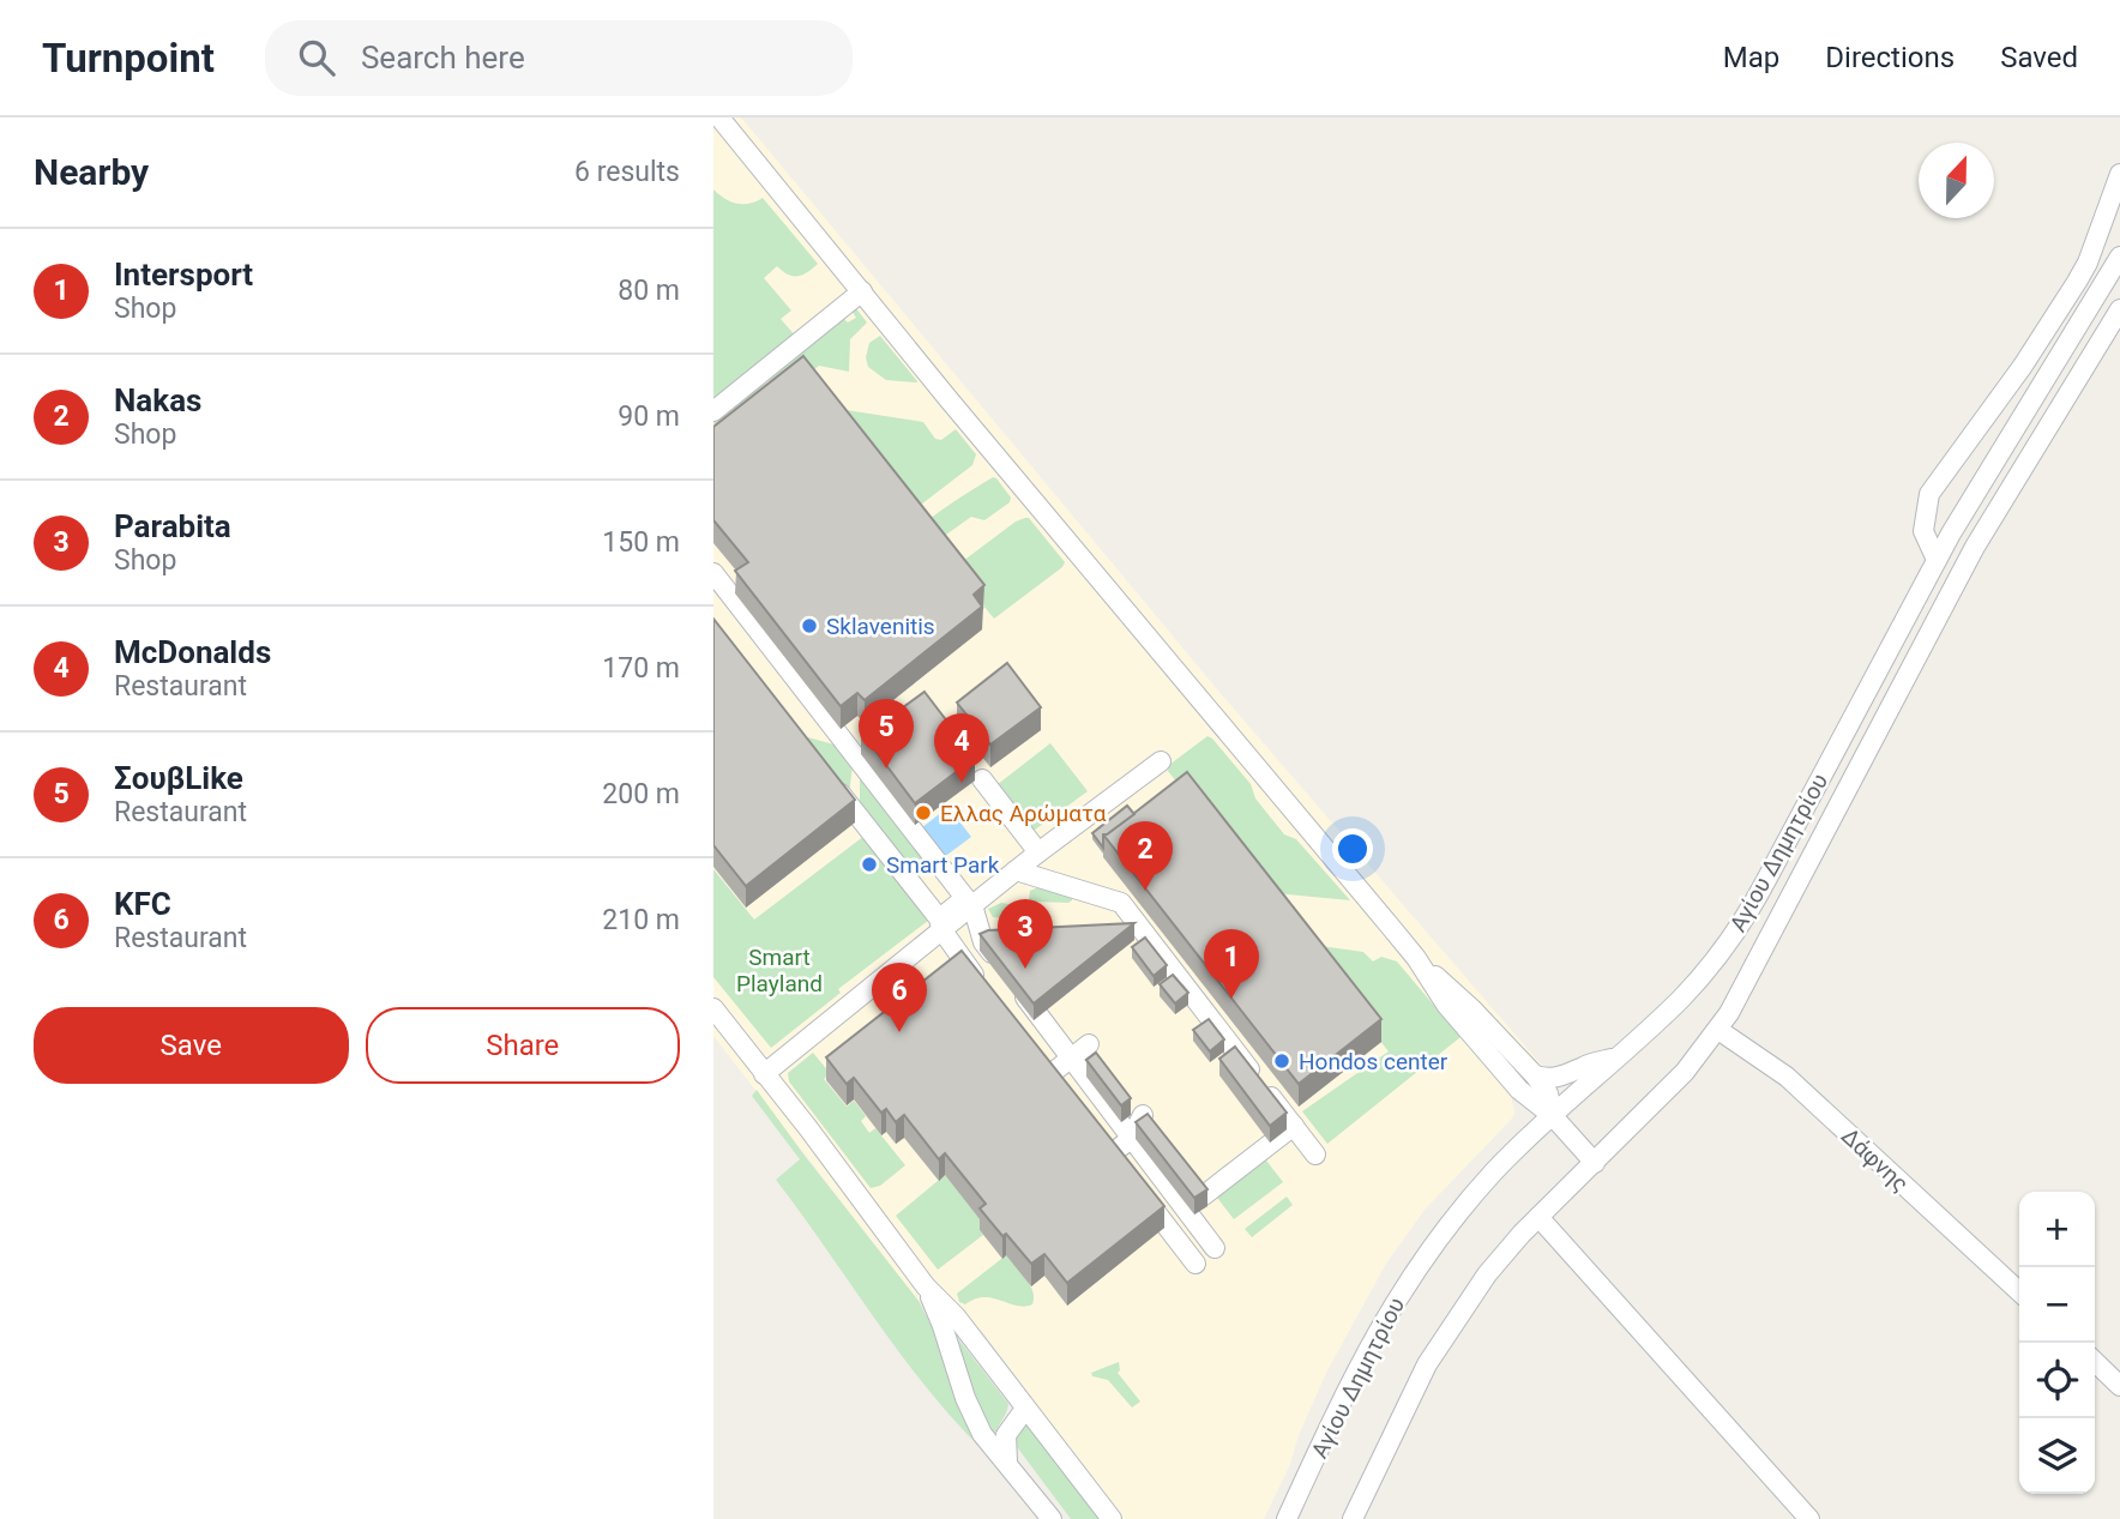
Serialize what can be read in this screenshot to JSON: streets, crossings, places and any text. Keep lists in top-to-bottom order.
{
  "streets": {
    "street": ["Αγίου Δημητρίου", "Δάφνης"]
  },
  "crossings": [
    ["Αγίου Δημητρίου", "Δάφνης"]
  ],
  "parks": ["Smart Playland"],
  "places": [
    "Sklavenitis",
    "Ελλας Αρώματα",
    "Smart Park",
    "Hondos center"
  ],
  "north": "top",
  "page": {
    "header": "Turnpoint",
    "search": "Search here",
    "nav": ["Map", "Directions", "Saved"],
    "heading": ["Nearby", "6 results"],
    "list": [
      {
        "mark": "1",
        "name": "Intersport",
        "note": "Shop",
        "value": "80 m"
      },
      {
        "mark": "2",
        "name": "Nakas",
        "note": "Shop",
        "value": "90 m"
      },
      {
        "mark": "3",
        "name": "Parabita",
        "note": "Shop",
        "value": "150 m"
      },
      {
        "mark": "4",
        "name": "McDonalds",
        "note": "Restaurant",
        "value": "170 m"
      },
      {
        "mark": "5",
        "name": "ΣουβLike",
        "note": "Restaurant",
        "value": "200 m"
      },
      {
        "mark": "6",
        "name": "KFC",
        "note": "Restaurant",
        "value": "210 m"
      }
    ],
    "pins": [
      "5",
      "4",
      "2",
      "3",
      "1",
      "6"
    ],
    "buttons": ["Save", "Share"],
    "map_buttons": ["+", "−"]
  }
}
